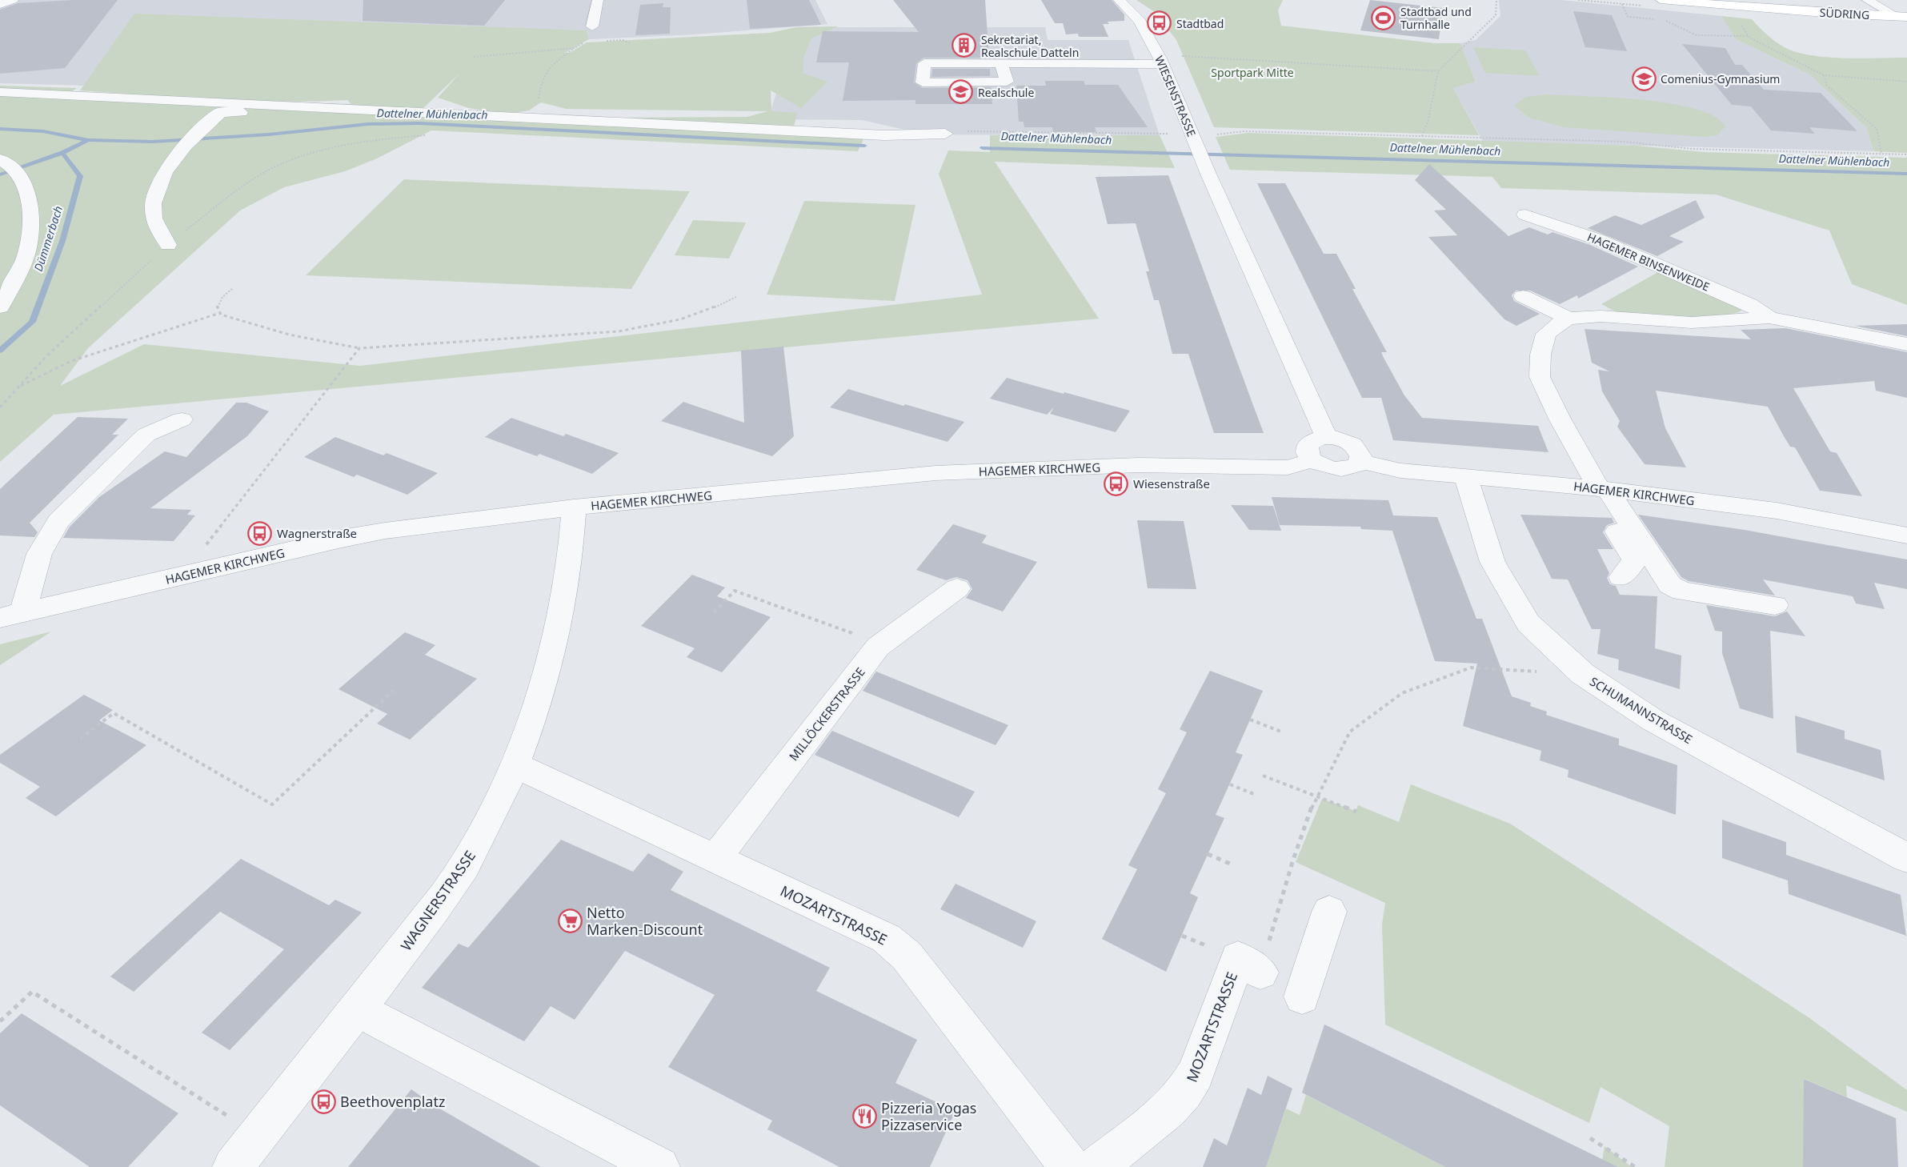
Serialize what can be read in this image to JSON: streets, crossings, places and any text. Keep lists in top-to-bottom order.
{
  "streets": {
    "main road": ["SÜDRING"],
    "street": [
      "WIESENSTRASSE",
      "HAGEMER BINSENWEIDE",
      "HAGEMER KIRCHWEG",
      "SCHUMANNSTRASSE",
      "MILLÖCKERSTRASSE",
      "WAGNERSTRASSE",
      "MOZARTSTRASSE"
    ]
  },
  "crossings": [
    ["HAGEMER BINSENWEIDE", "HAGEMER KIRCHWEG"],
    ["HAGEMER KIRCHWEG", "SCHUMANNSTRASSE"],
    ["HAGEMER KIRCHWEG", "WAGNERSTRASSE"],
    ["MILLÖCKERSTRASSE", "MOZARTSTRASSE"],
    ["WAGNERSTRASSE", "MOZARTSTRASSE"]
  ],
  "water": ["Dattelner Mühlenbach", "Dümmerbach"],
  "parks": ["Sportpark Mitte"],
  "places": {
    "sports": ["Stadtbad und Turnhalle"],
    "bus stop": [
      "Stadtbad",
      "Wiesenstraße",
      "Wagnerstraße",
      "Beethovenplatz"
    ],
    "building": ["Sekretariat, Realschule Datteln"],
    "school or university": ["Comenius-Gymnasium", "Realschule"],
    "supermarket": ["Netto Marken-Discount"],
    "restaurant": ["Pizzeria Yogas Pizzaservice"]
  }
}
